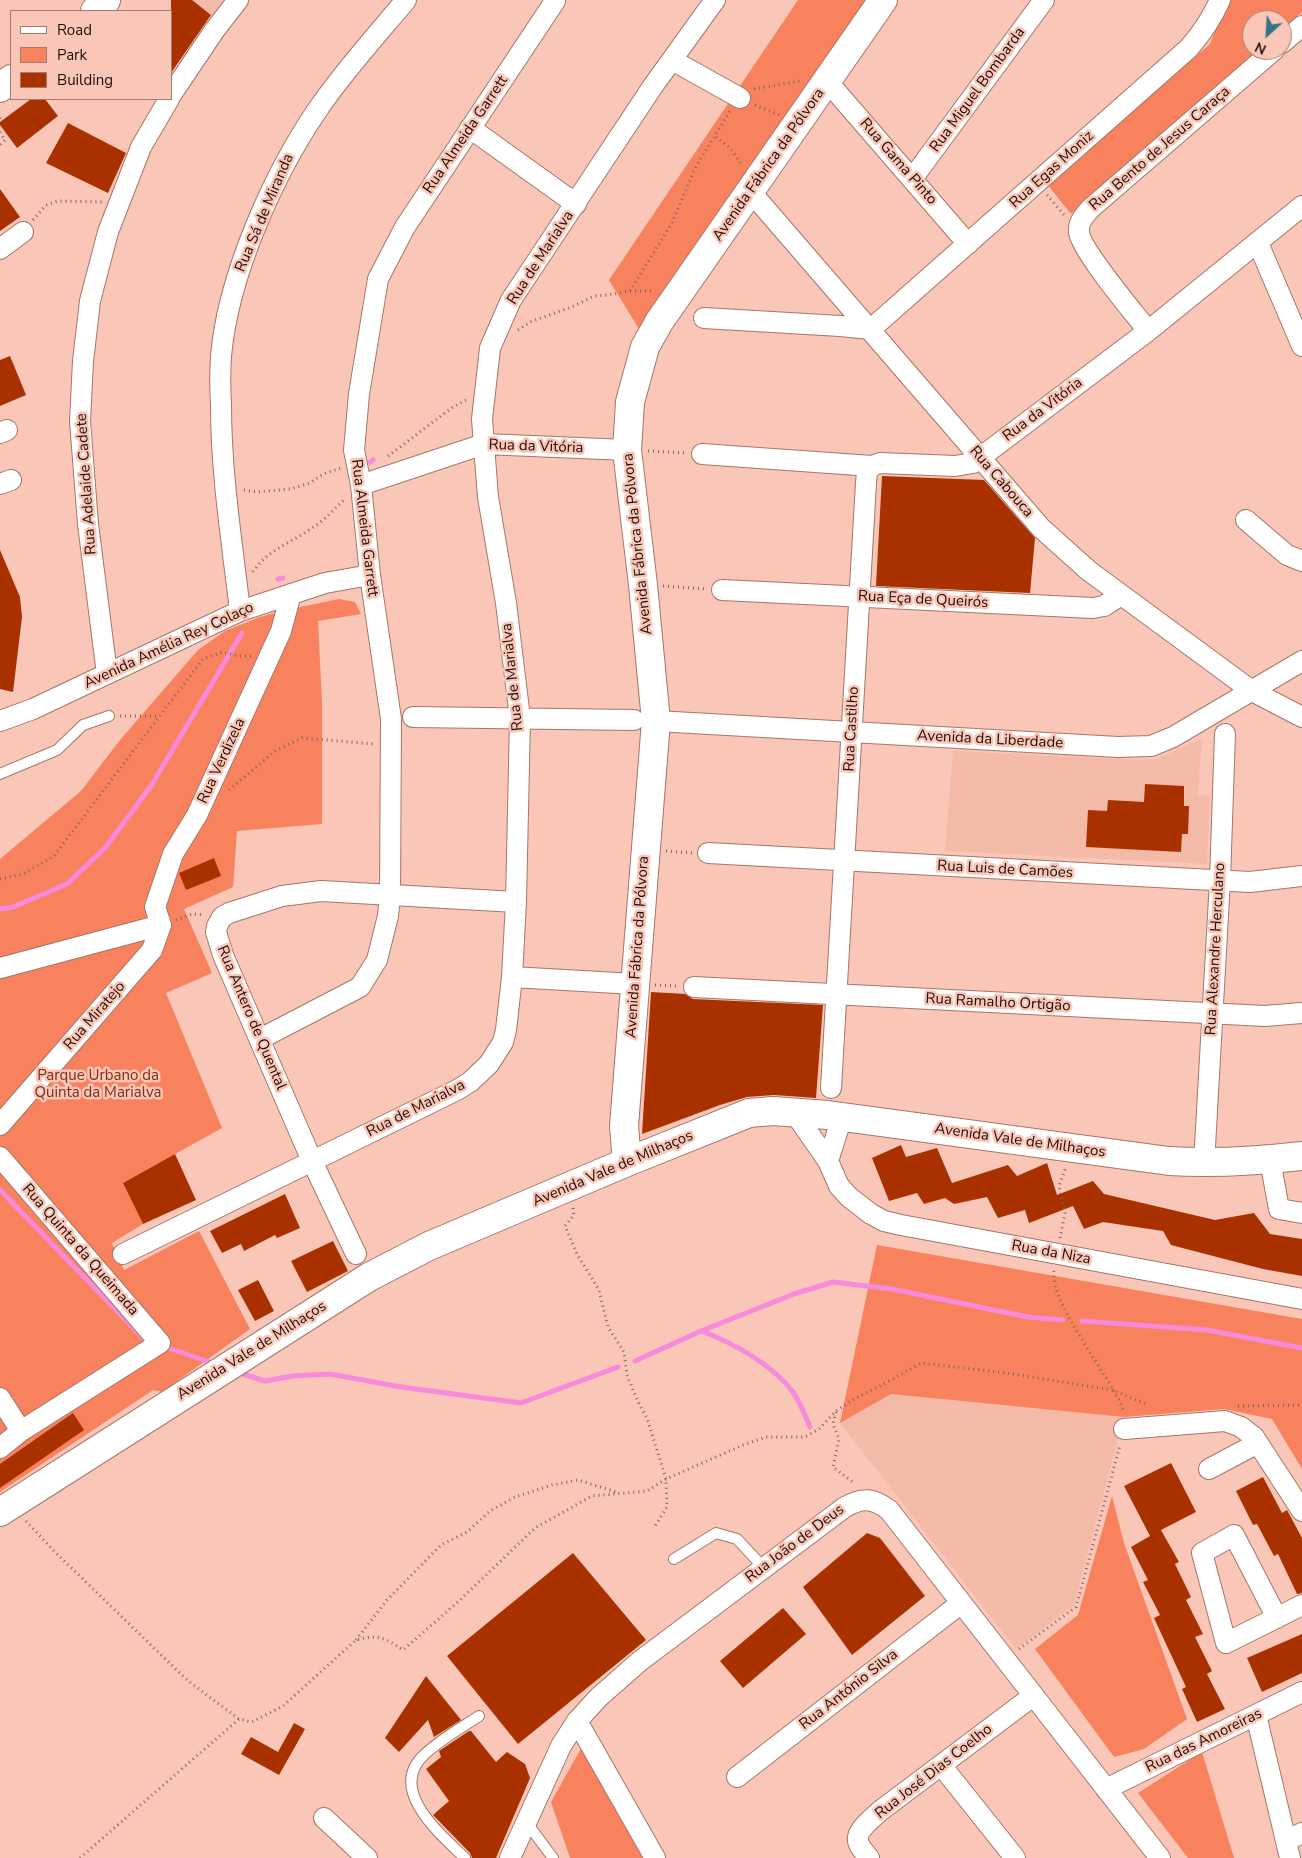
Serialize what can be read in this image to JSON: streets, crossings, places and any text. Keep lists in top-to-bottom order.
{
  "streets": {
    "street": [
      "Rua Miguel Bombarda",
      "Rua Almeida Garrett",
      "Rua Bento de Jesus Caraça",
      "Rua Gama Pinto",
      "Avenida Fábrica da Pólvora",
      "Rua Egas Moniz",
      "Rua Sá de Miranda",
      "Rua de Marialva",
      "Rua da Vitória",
      "Rua Cabouca",
      "Rua Adelaide Cadete",
      "Rua Eça de Queirós",
      "Avenida Amélia Rey Colaço",
      "Rua Castilho",
      "Avenida da Liberdade",
      "Rua Verdizela",
      "Rua Luis de Camões",
      "Rua Alexandre Herculano",
      "Rua Ramalho Ortigão",
      "Rua Miratejo",
      "Rua Antero de Quental",
      "Avenida Vale de Milhaços",
      "Rua Quinta da Queimada",
      "Rua da Niza",
      "Rua João de Deus",
      "Rua António Silva",
      "Rua das Amoreiras",
      "Rua José Dias Coelho"
    ]
  },
  "crossings": [
    ["Rua Miguel Bombarda", "Rua Gama Pinto"],
    ["Rua Almeida Garrett", "Rua da Vitória"],
    ["Rua Almeida Garrett", "Avenida Amélia Rey Colaço"],
    ["Rua Almeida Garrett", "Rua Antero de Quental"],
    ["Rua Gama Pinto", "Avenida Fábrica da Pólvora"],
    ["Rua Gama Pinto", "Rua Egas Moniz"],
    ["Avenida Fábrica da Pólvora", "Rua da Vitória"],
    ["Avenida Fábrica da Pólvora", "Rua Cabouca"],
    ["Avenida Fábrica da Pólvora", "Avenida da Liberdade"],
    ["Avenida Fábrica da Pólvora", "Avenida Vale de Milhaços"],
    ["Rua Egas Moniz", "Rua Cabouca"],
    ["Rua Sá de Miranda", "Avenida Amélia Rey Colaço"],
    ["Rua de Marialva", "Rua da Vitória"],
    ["Rua de Marialva", "Avenida da Liberdade"],
    ["Rua de Marialva", "Rua Antero de Quental"],
    ["Rua da Vitória", "Rua Cabouca"],
    ["Rua da Vitória", "Rua Castilho"],
    ["Rua Cabouca", "Rua Eça de Queirós"],
    ["Rua Cabouca", "Avenida da Liberdade"],
    ["Rua Adelaide Cadete", "Avenida Amélia Rey Colaço"],
    ["Rua Eça de Queirós", "Rua Castilho"],
    ["Avenida Amélia Rey Colaço", "Rua Verdizela"],
    ["Rua Castilho", "Avenida da Liberdade"],
    ["Rua Castilho", "Rua Luis de Camões"],
    ["Rua Castilho", "Rua Ramalho Ortigão"],
    ["Rua Verdizela", "Rua Miratejo"],
    ["Rua Luis de Camões", "Rua Alexandre Herculano"],
    ["Rua Alexandre Herculano", "Rua Ramalho Ortigão"],
    ["Rua Alexandre Herculano", "Avenida Vale de Milhaços"],
    ["Avenida Vale de Milhaços", "Rua da Niza"],
    ["Rua João de Deus", "Rua António Silva"],
    ["Rua João de Deus", "Rua das Amoreiras"],
    ["Rua João de Deus", "Rua José Dias Coelho"]
  ],
  "parks": ["Parque Urbano da Quinta da Marialva"],
  "legend": ["Road", "Park", "Building"],
  "north": "bottom left"
}
